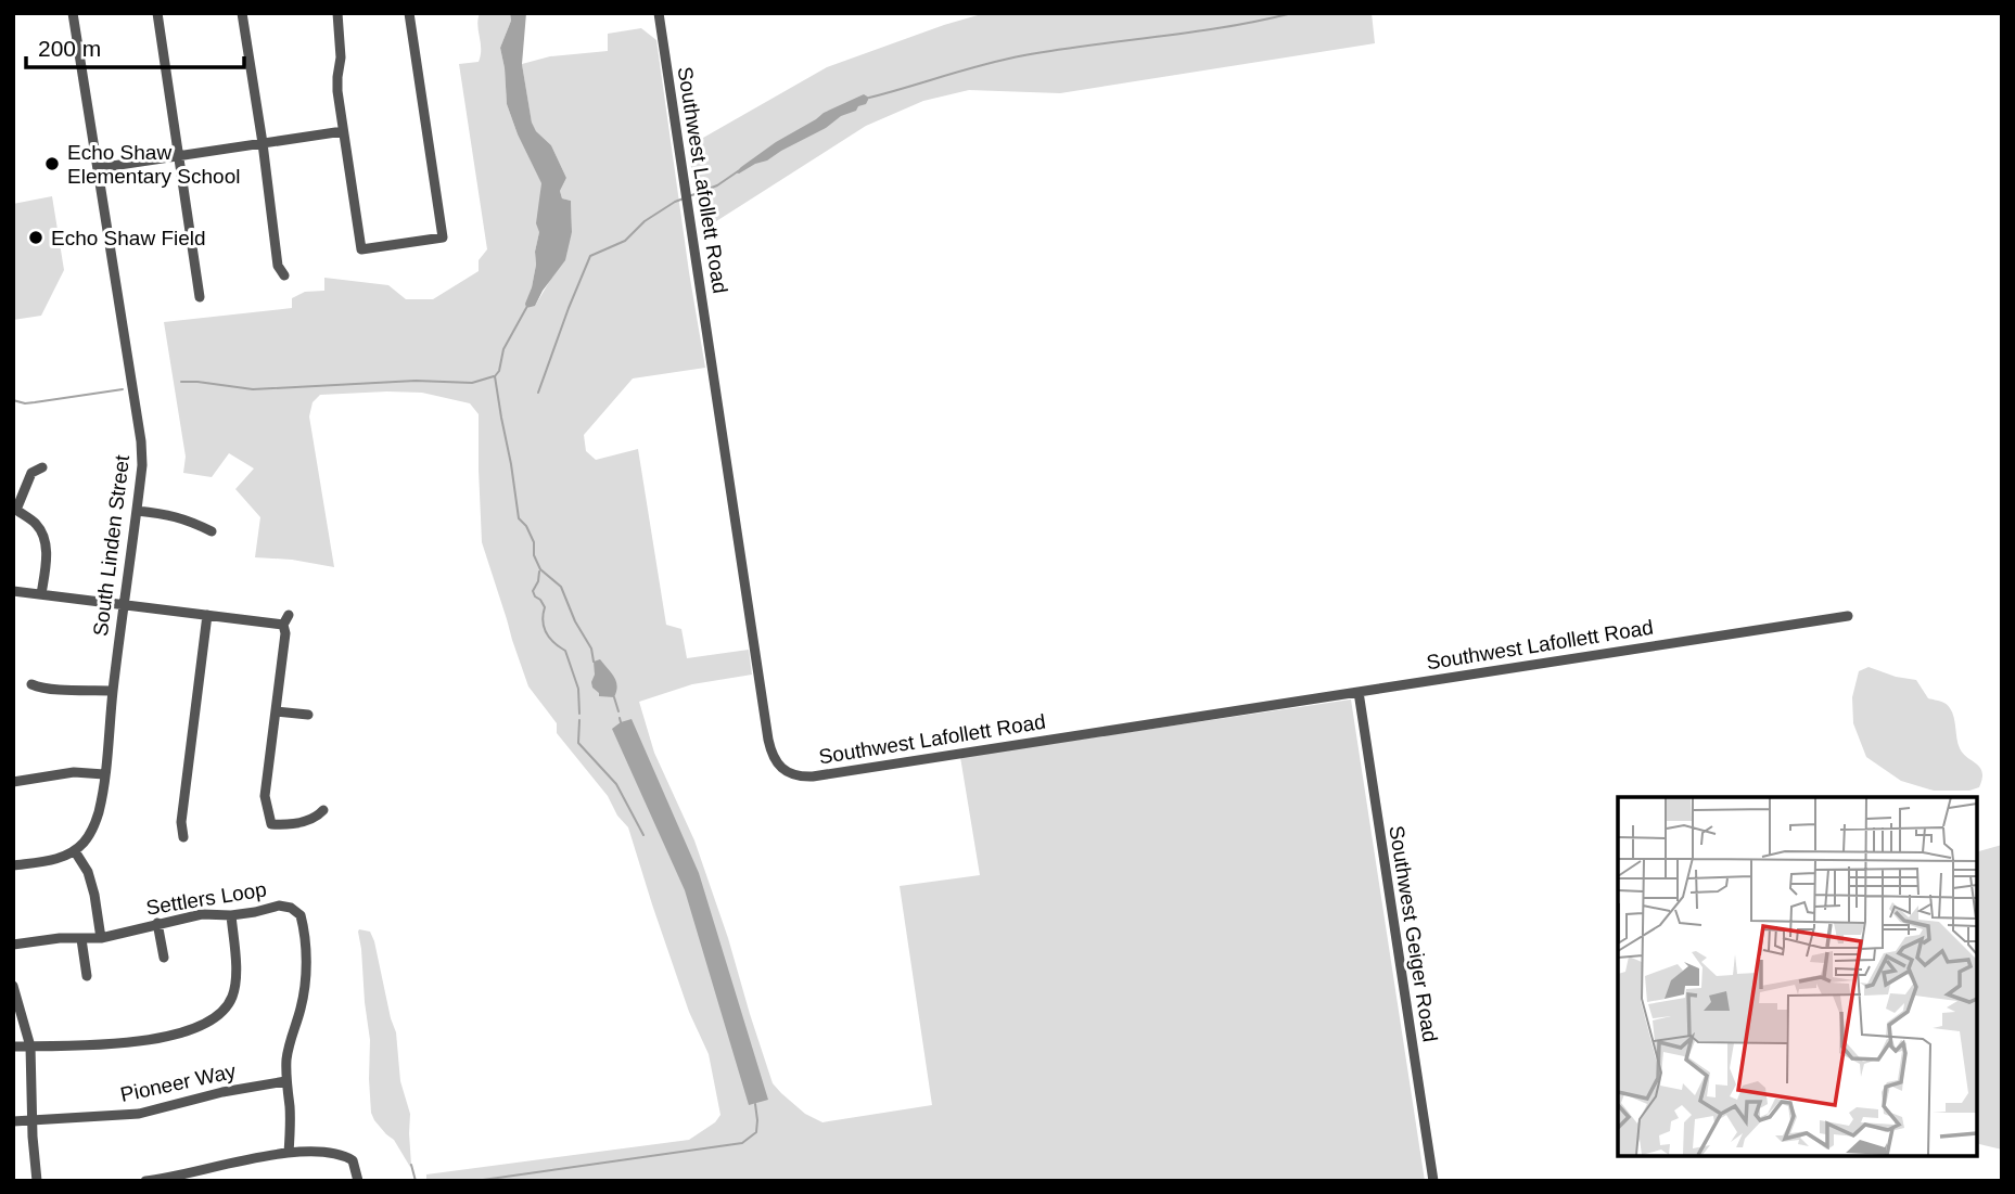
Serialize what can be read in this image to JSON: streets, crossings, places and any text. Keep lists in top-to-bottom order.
{
  "streets": {
    "street": [
      "Southwest Lafollett Road",
      "South Linden Street",
      "Settlers Loop",
      "Southwest Geiger Road",
      "Pioneer Way"
    ]
  },
  "crossings": [
    ["Southwest Lafollett Road", "Southwest Geiger Road"],
    ["Settlers Loop", "Pioneer Way"]
  ],
  "places": ["Echo Shaw Elementary School", "Echo Shaw Field"],
  "scale_bar": "200 m"
}
